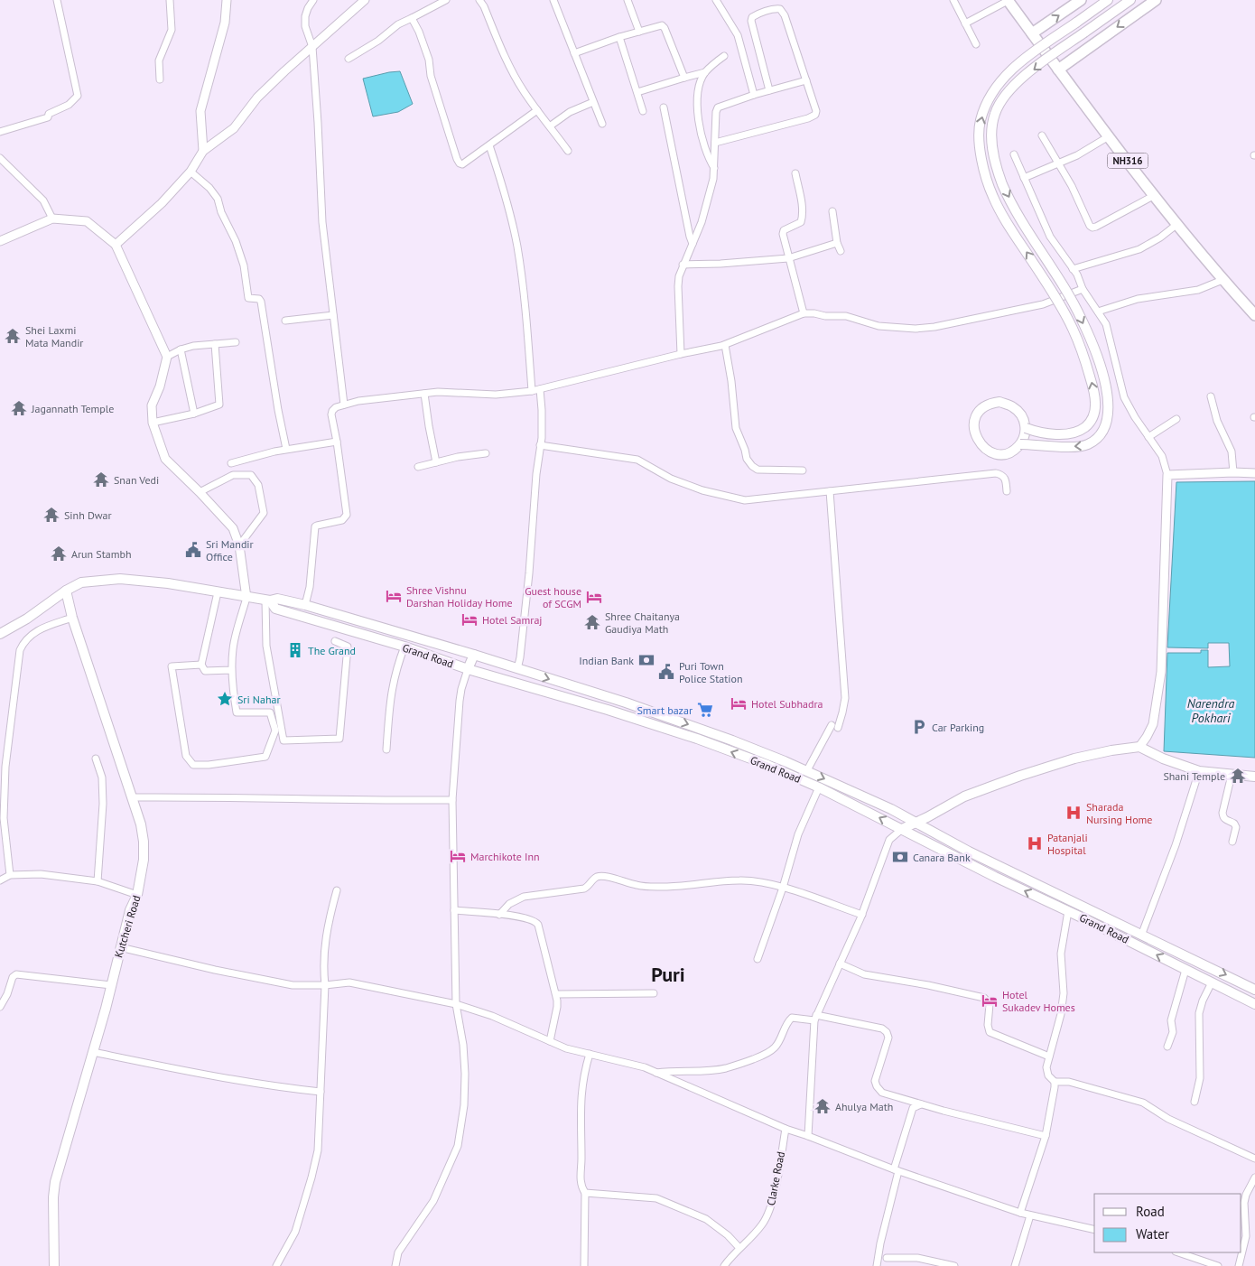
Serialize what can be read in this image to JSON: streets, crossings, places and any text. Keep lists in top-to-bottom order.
{
  "streets": {
    "highway": ["NH316"],
    "main road": ["Grand Road", "Kutcheri Road"],
    "street": ["Clarke Road"]
  },
  "crossings": [
    ["Grand Road", "Kutcheri Road"]
  ],
  "districts": ["Puri"],
  "water": ["Narendra Pokhari"],
  "places": {
    "temple": [
      "Shei Laxmi Mata Mandir",
      "Jagannath Temple",
      "Snan Vedi",
      "Sinh Dwar",
      "Arun Stambh",
      "Shree Chaitanya Gaudiya Math",
      "Shani Temple",
      "Ahulya Math"
    ],
    "public building": ["Sri Mandir Office", "Puri Town Police Station"],
    "hotel": [
      "Shree Vishnu Darshan Holiday Home",
      "Guest house of SCGM",
      "Hotel Samraj",
      "Hotel Subhadra",
      "Marchikote Inn",
      "Hotel Sukadev Homes"
    ],
    "building": ["The Grand"],
    "bank": ["Indian Bank", "Canara Bank"],
    "place": ["Sri Nahar"],
    "supermarket": ["Smart bazar"],
    "parking": ["Car Parking"],
    "hospital": ["Sharada Nursing Home", "Patanjali Hospital"]
  },
  "legend": ["Road", "Water"]
}
